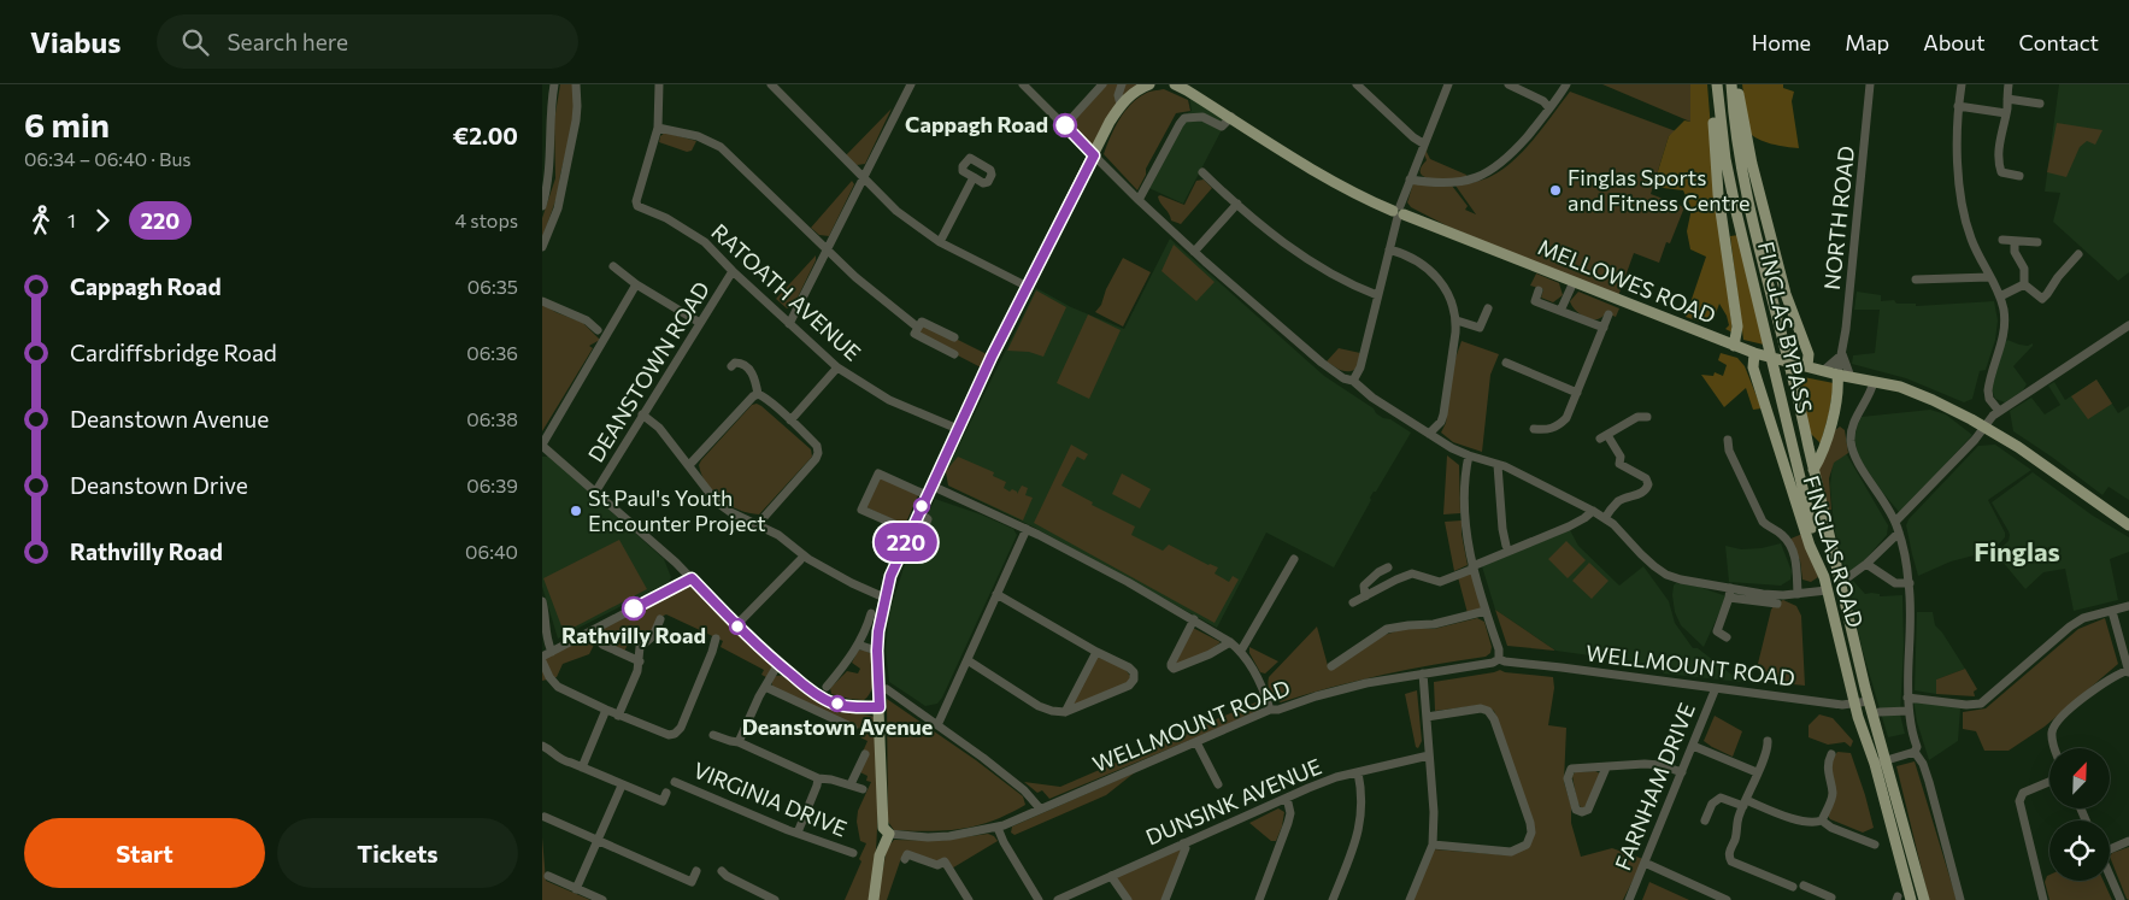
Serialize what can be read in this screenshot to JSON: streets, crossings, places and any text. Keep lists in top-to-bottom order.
{
  "streets": {
    "main road": ["MELLOWES ROAD", "FINGLAS BYPASS", "FINGLAS ROAD"],
    "street": [
      "NORTH ROAD",
      "RATOATH AVENUE",
      "DEANSTOWN ROAD",
      "WELLMOUNT ROAD",
      "FARNHAM DRIVE",
      "VIRGINIA DRIVE",
      "DUNSINK AVENUE"
    ]
  },
  "crossings": [
    ["NORTH ROAD", "MELLOWES ROAD"],
    ["NORTH ROAD", "FINGLAS ROAD"],
    ["MELLOWES ROAD", "FINGLAS ROAD"],
    ["RATOATH AVENUE", "DEANSTOWN ROAD"],
    ["FINGLAS BYPASS", "FINGLAS ROAD"],
    ["FINGLAS ROAD", "WELLMOUNT ROAD"],
    ["WELLMOUNT ROAD", "FARNHAM DRIVE"]
  ],
  "districts": ["Finglas"],
  "places": [
    "Cappagh Road",
    "Finglas Sports and Fitness Centre",
    "St Paul's Youth Encounter Project",
    "Rathvilly Road",
    "Deanstown Avenue"
  ],
  "lines": ["bus line 220"],
  "north": "top right",
  "page": {
    "header": "Viabus",
    "search": "Search here",
    "nav": [
      "Home",
      "Map",
      "About",
      "Contact"
    ],
    "heading": ["6 min", "06:34 – 06:40 · Bus", "€2.00"],
    "on_map": "220",
    "legs": ["1", "220", "4 stops"],
    "list": [
      {
        "name": "Cappagh Road",
        "value": "06:35"
      },
      {
        "name": "Cardiffsbridge Road",
        "value": "06:36"
      },
      {
        "name": "Deanstown Avenue",
        "value": "06:38"
      },
      {
        "name": "Deanstown Drive",
        "value": "06:39"
      },
      {
        "name": "Rathvilly Road",
        "value": "06:40"
      }
    ],
    "buttons": ["Start", "Tickets"]
  }
}
